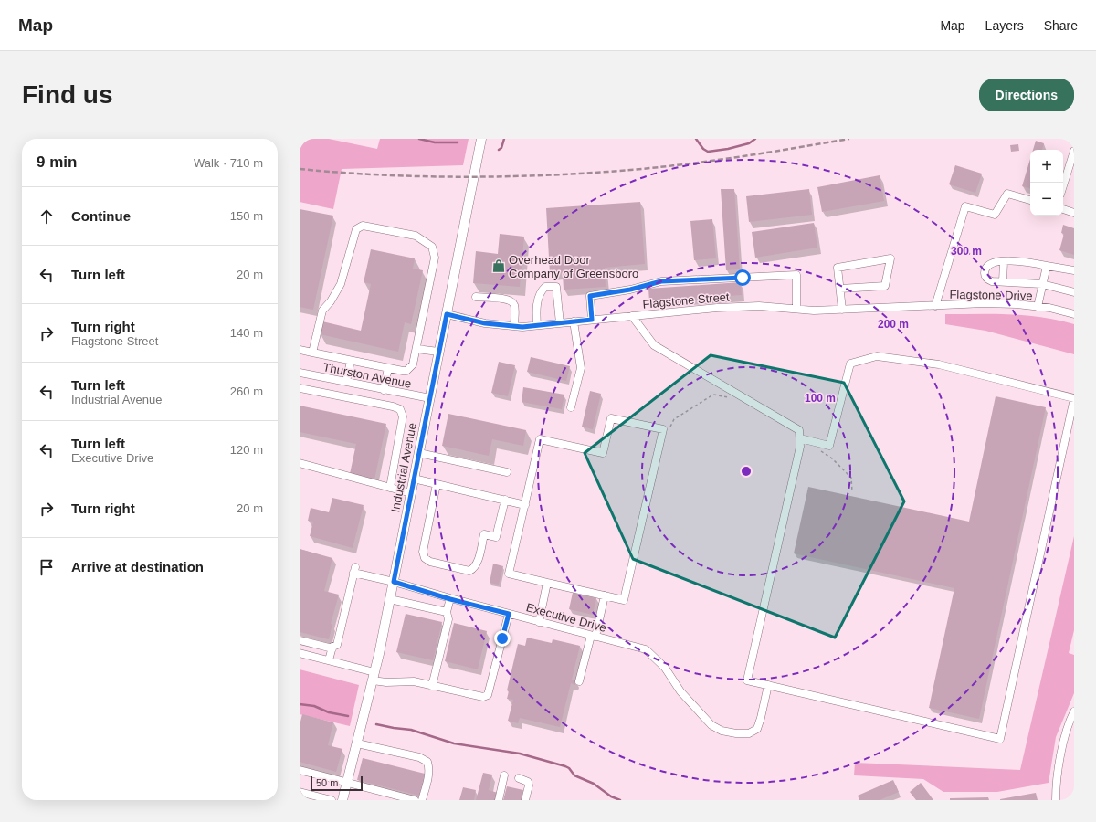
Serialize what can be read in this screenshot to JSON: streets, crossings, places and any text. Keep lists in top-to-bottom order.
{
  "streets": {
    "main road": ["Industrial Avenue"],
    "street": [
      "Flagstone Drive",
      "Flagstone Street",
      "Thurston Avenue",
      "Executive Drive"
    ]
  },
  "crossings": [
    ["Flagstone Drive", "Flagstone Street"],
    ["Flagstone Street", "Industrial Avenue"],
    ["Thurston Avenue", "Industrial Avenue"],
    ["Industrial Avenue", "Executive Drive"]
  ],
  "places": {
    "shop": ["Overhead Door Company of Greensboro"]
  },
  "scale_bar": "50 m",
  "page": {
    "header": "Map",
    "nav": ["Map", "Layers", "Share"],
    "buttons": "Directions",
    "title": "Find us",
    "heading": ["9 min", "Walk · 710 m"],
    "map_buttons": ["+", "−"],
    "list": [
      ["Continue", "150 m"],
      ["Turn left", "20 m"],
      ["Turn right", "Flagstone Street", "140 m"],
      ["Turn left", "Industrial Avenue", "260 m"],
      ["Turn left", "Executive Drive", "120 m"],
      ["Turn right", "20 m"],
      "Arrive at destination"
    ],
    "scale": "50 m"
  },
  "rings": ["300 m", "200 m", "100 m"]
}
